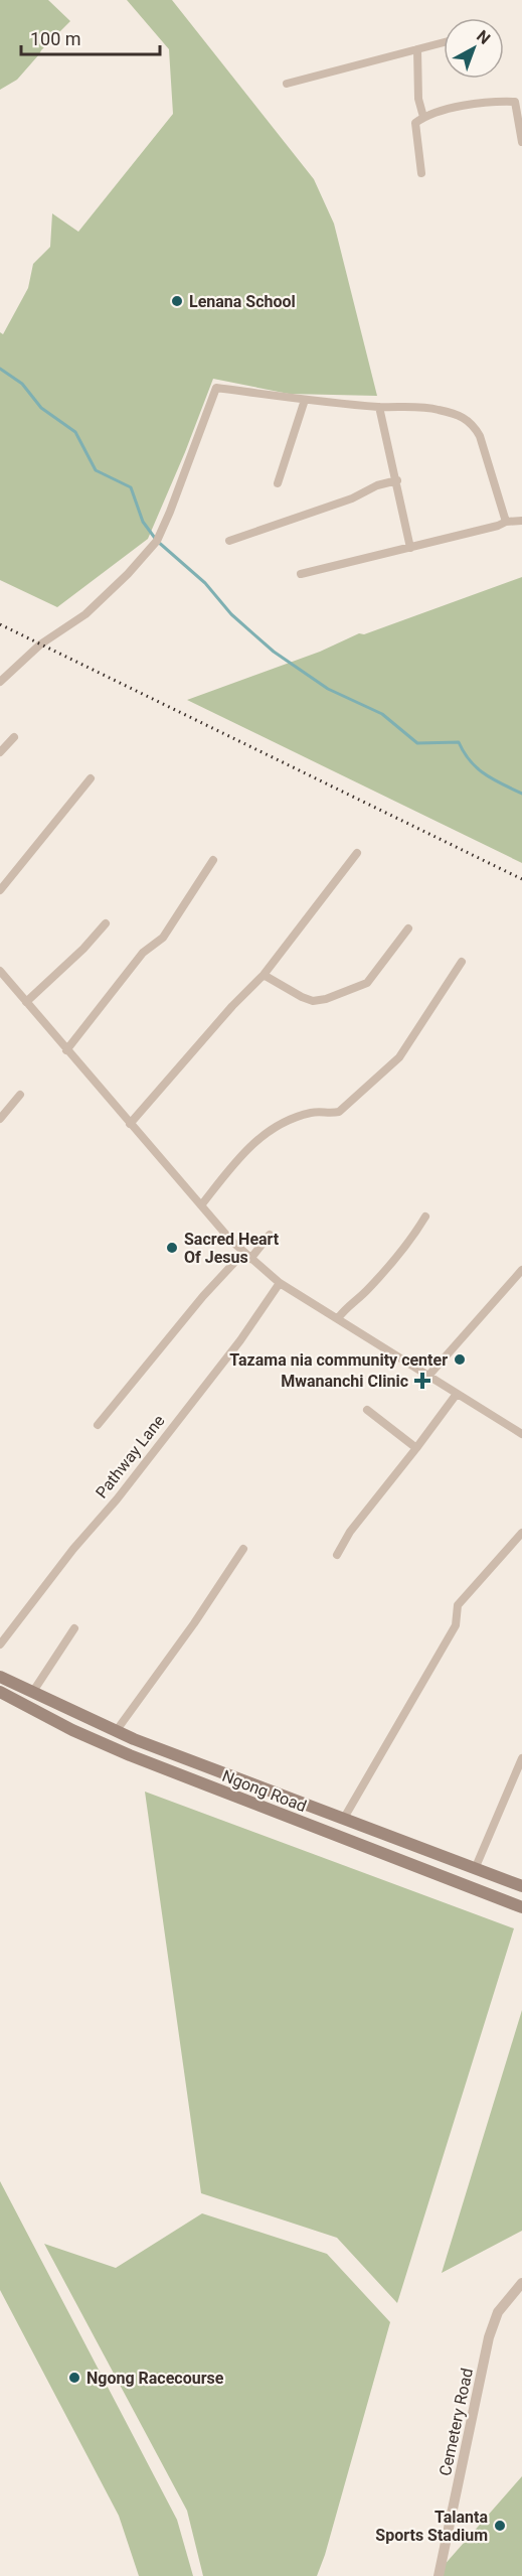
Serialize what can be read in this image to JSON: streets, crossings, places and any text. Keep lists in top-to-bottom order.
{
  "streets": {
    "main road": ["Ngong Road"],
    "street": ["Pathway Lane", "Cemetery Road"]
  },
  "places": {
    "other": [
      "Lenana School",
      "Sacred Heart Of Jesus",
      "Tazama nia community center",
      "Ngong Racecourse",
      "Talanta Sports Stadium"
    ],
    "health": ["Mwananchi Clinic"]
  },
  "scale_bar": "100 m",
  "north": "top right"
}
